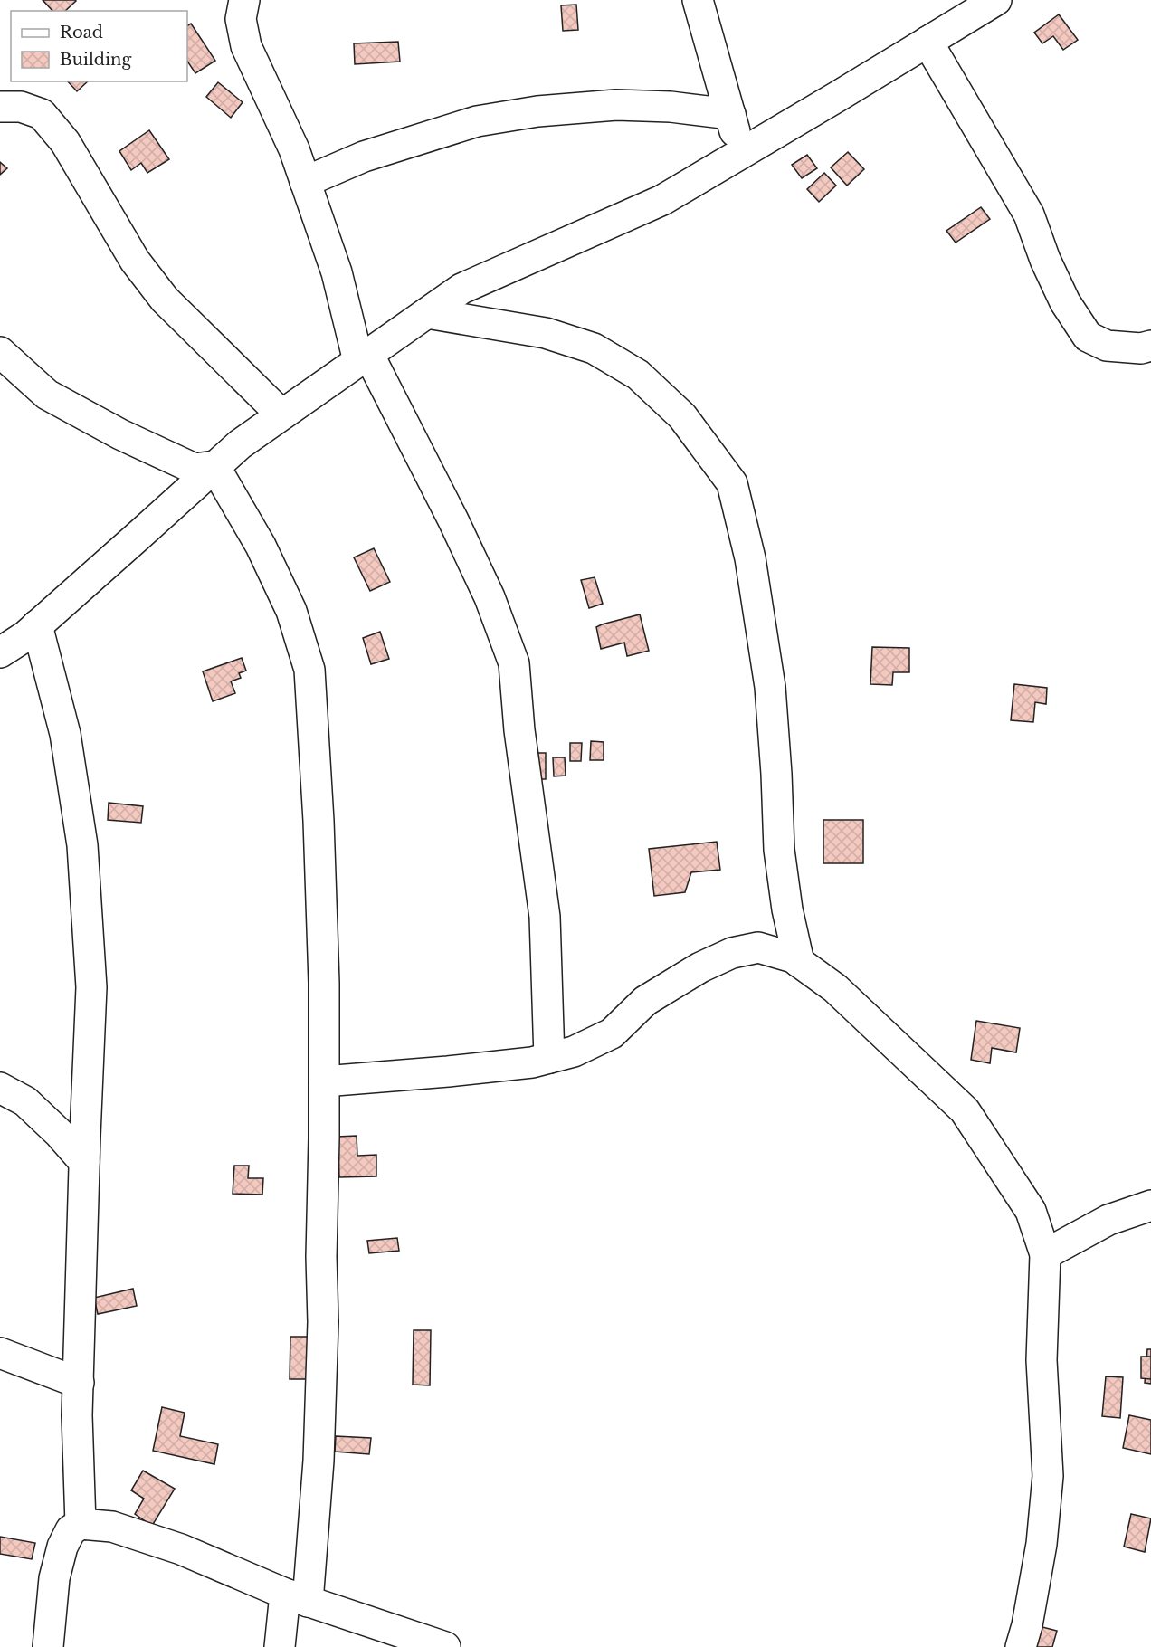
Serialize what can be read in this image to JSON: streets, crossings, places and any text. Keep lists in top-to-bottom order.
{
  "legend": ["Road", "Building"]
}
